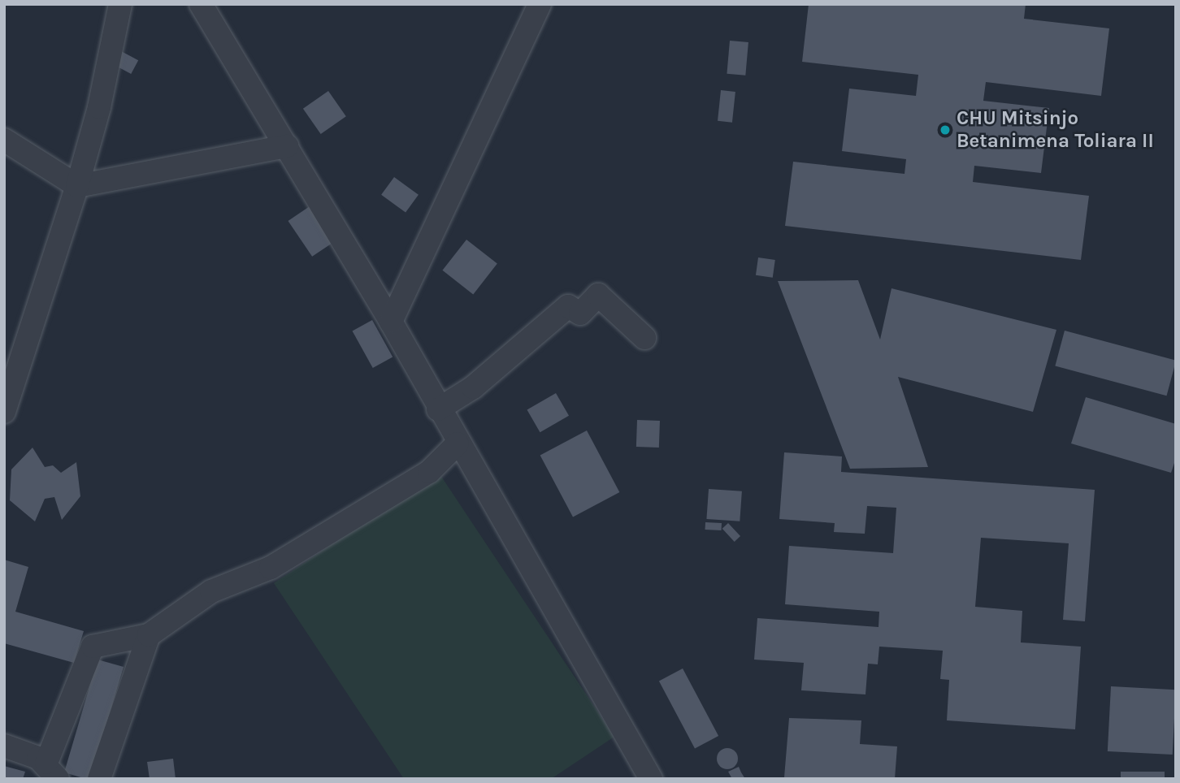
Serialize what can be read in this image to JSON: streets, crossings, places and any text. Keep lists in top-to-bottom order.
{
  "places": ["CHU Mitsinjo Betanimena Toliara II"]
}
